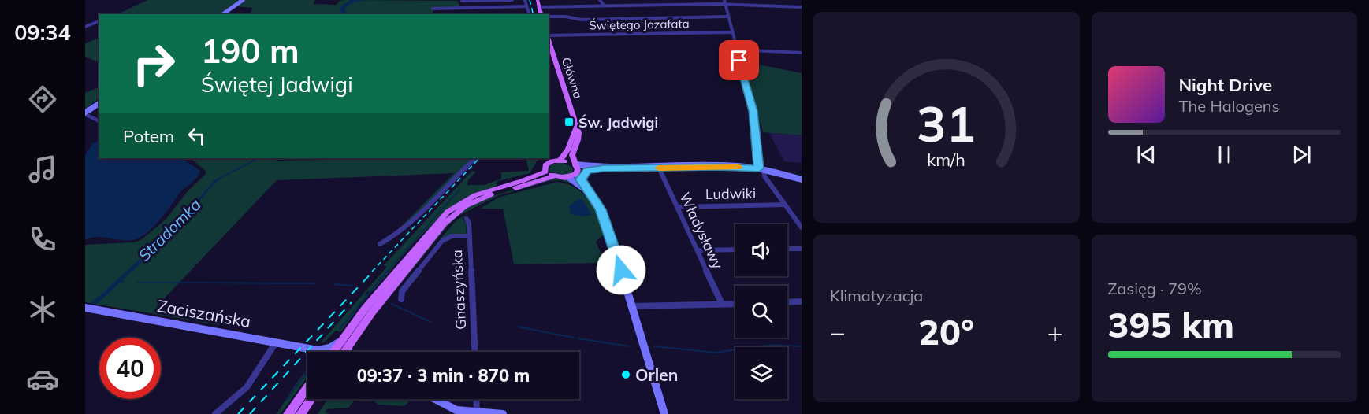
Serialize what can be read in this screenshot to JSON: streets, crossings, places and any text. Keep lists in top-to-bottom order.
{
  "streets": {
    "main road": ["Główna"],
    "street": [
      "Świętego Jozafata",
      "Ludwiki",
      "Władysławy",
      "Gnaszyńska",
      "Zaciszańska"
    ]
  },
  "crossings": [
    ["Ludwiki", "Władysławy"]
  ],
  "water": ["Stradomka"],
  "places": {
    "transit": ["Św. Jadwigi"],
    "other": ["Orlen"]
  },
  "page": {
    "tabs": "09:34",
    "turn": ["190 m", "Świętej Jadwigi"],
    "song": ["Night Drive", "The Halogens"],
    "then": "Potem",
    "tile": [
      "Klimatyzacja",
      ["Zasięg · 79%", "395 km"]
    ],
    "heat": ["−", "20°", "+"],
    "limit": "40",
    "trip": "09:37 · 3 min · 870 m",
    "gauge": ["31", "km/h"]
  }
}
